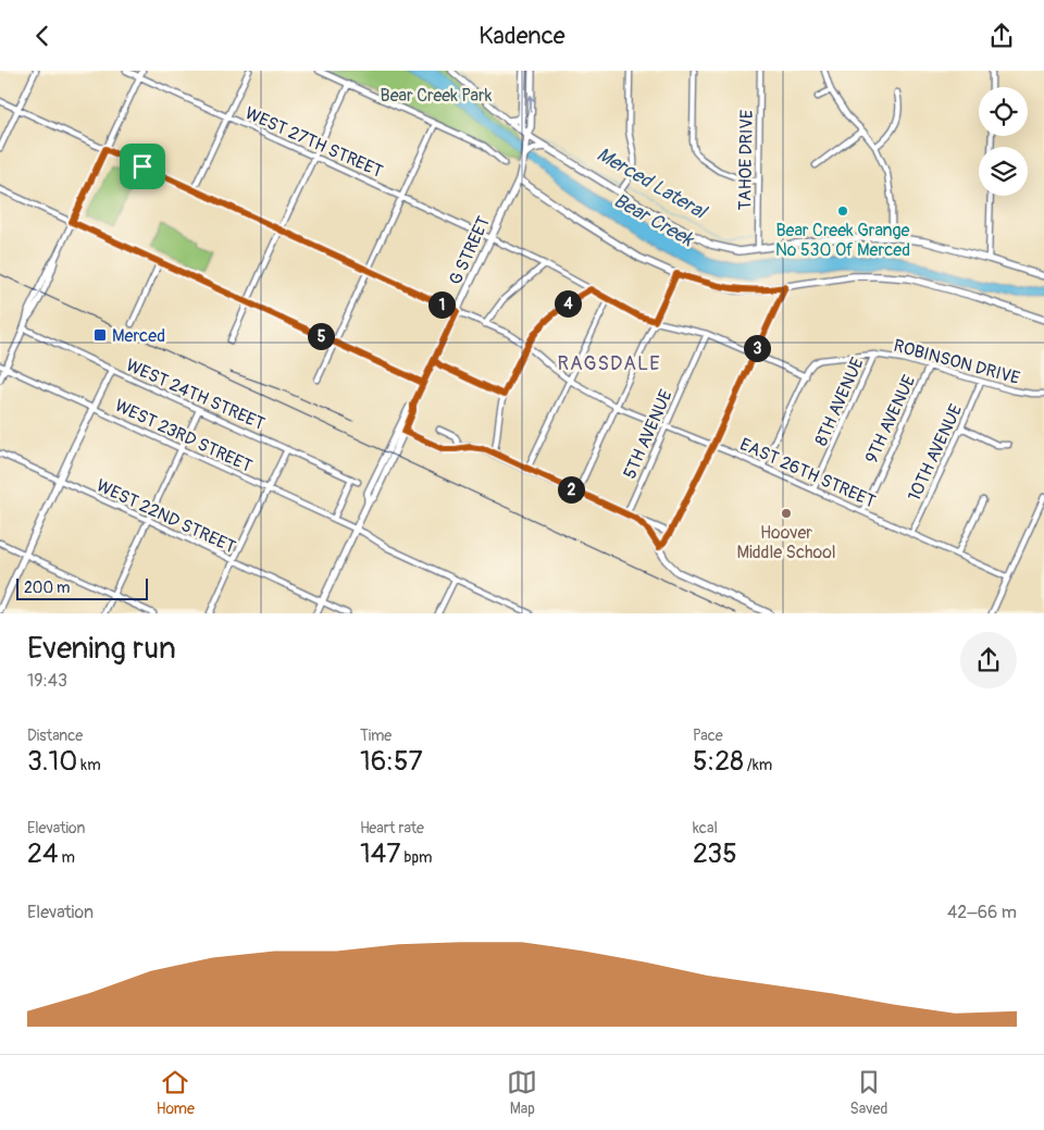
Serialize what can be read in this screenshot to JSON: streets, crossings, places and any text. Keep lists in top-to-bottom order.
{
  "streets": {
    "street": [
      "WEST 27TH STREET",
      "TAHOE DRIVE",
      "G STREET",
      "ROBINSON DRIVE",
      "WEST 24TH STREET",
      "8TH AVENUE",
      "9TH AVENUE",
      "5TH AVENUE",
      "WEST 23RD STREET",
      "10TH AVENUE",
      "EAST 26TH STREET",
      "WEST 22ND STREET"
    ]
  },
  "crossings": [
    ["WEST 27TH STREET", "G STREET"],
    ["WEST 27TH STREET", "ROBINSON DRIVE"],
    ["WEST 27TH STREET", "5TH AVENUE"],
    ["G STREET", "WEST 23RD STREET"],
    ["G STREET", "EAST 26TH STREET"],
    ["G STREET", "WEST 22ND STREET"],
    ["ROBINSON DRIVE", "8TH AVENUE"],
    ["ROBINSON DRIVE", "9TH AVENUE"],
    ["ROBINSON DRIVE", "10TH AVENUE"],
    ["8TH AVENUE", "EAST 26TH STREET"],
    ["9TH AVENUE", "EAST 26TH STREET"],
    ["5TH AVENUE", "EAST 26TH STREET"],
    ["10TH AVENUE", "EAST 26TH STREET"]
  ],
  "districts": ["RAGSDALE"],
  "water": ["Merced Lateral", "Bear Creek"],
  "parks": ["Bear Creek Park"],
  "places": {
    "other": ["Bear Creek Grange No 530 Of Merced", "Hoover Middle School"],
    "transit": ["Merced"]
  },
  "scale_bar": "200 m",
  "page": {
    "header": "Kadence",
    "pins": [
      "4",
      "1",
      "5",
      "3",
      "2"
    ],
    "scale": "200 m",
    "heading": ["Evening run", "19:43"],
    "stats": [
      ["Distance", "3.10 km"],
      ["Time", "16:57"],
      ["Pace", "5:28 /km"],
      ["Elevation", "24 m"],
      ["Heart rate", "147 bpm"],
      ["kcal", "235"]
    ],
    "chart": ["Elevation", "42–66 m"],
    "tabs": ["Home", "Map", "Saved"]
  }
}
